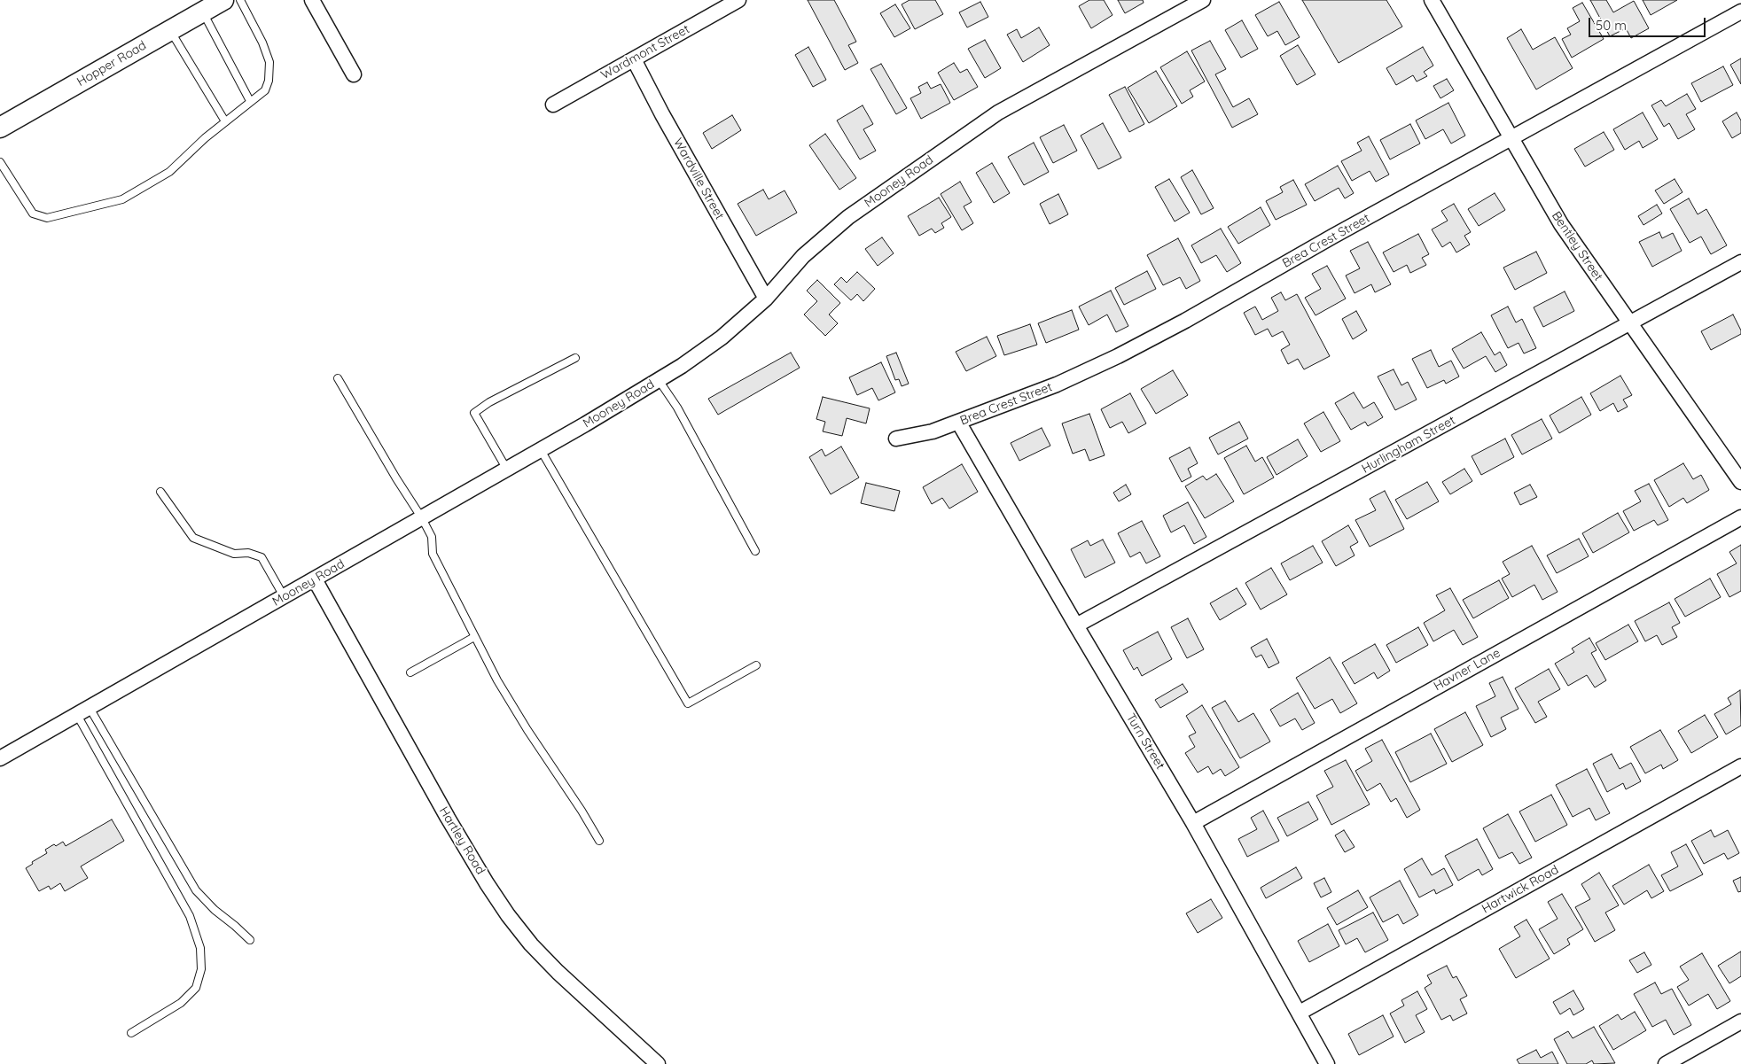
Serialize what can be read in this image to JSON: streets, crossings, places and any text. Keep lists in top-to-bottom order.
{
  "streets": {
    "main road": ["Hopper Road"],
    "street": [
      "Wardmont Street",
      "Wardville Street",
      "Mooney Road",
      "Brea Crest Street",
      "Bentley Street",
      "Hurlingham Street",
      "Havner Lane",
      "Turn Street",
      "Hartley Road",
      "Hartwick Road"
    ]
  },
  "crossings": [
    ["Wardmont Street", "Wardville Street"],
    ["Wardville Street", "Mooney Road"],
    ["Mooney Road", "Hartley Road"],
    ["Brea Crest Street", "Bentley Street"],
    ["Brea Crest Street", "Turn Street"],
    ["Bentley Street", "Hurlingham Street"],
    ["Hurlingham Street", "Turn Street"],
    ["Havner Lane", "Turn Street"],
    ["Turn Street", "Hartwick Road"]
  ],
  "scale_bar": "50 m"
}
